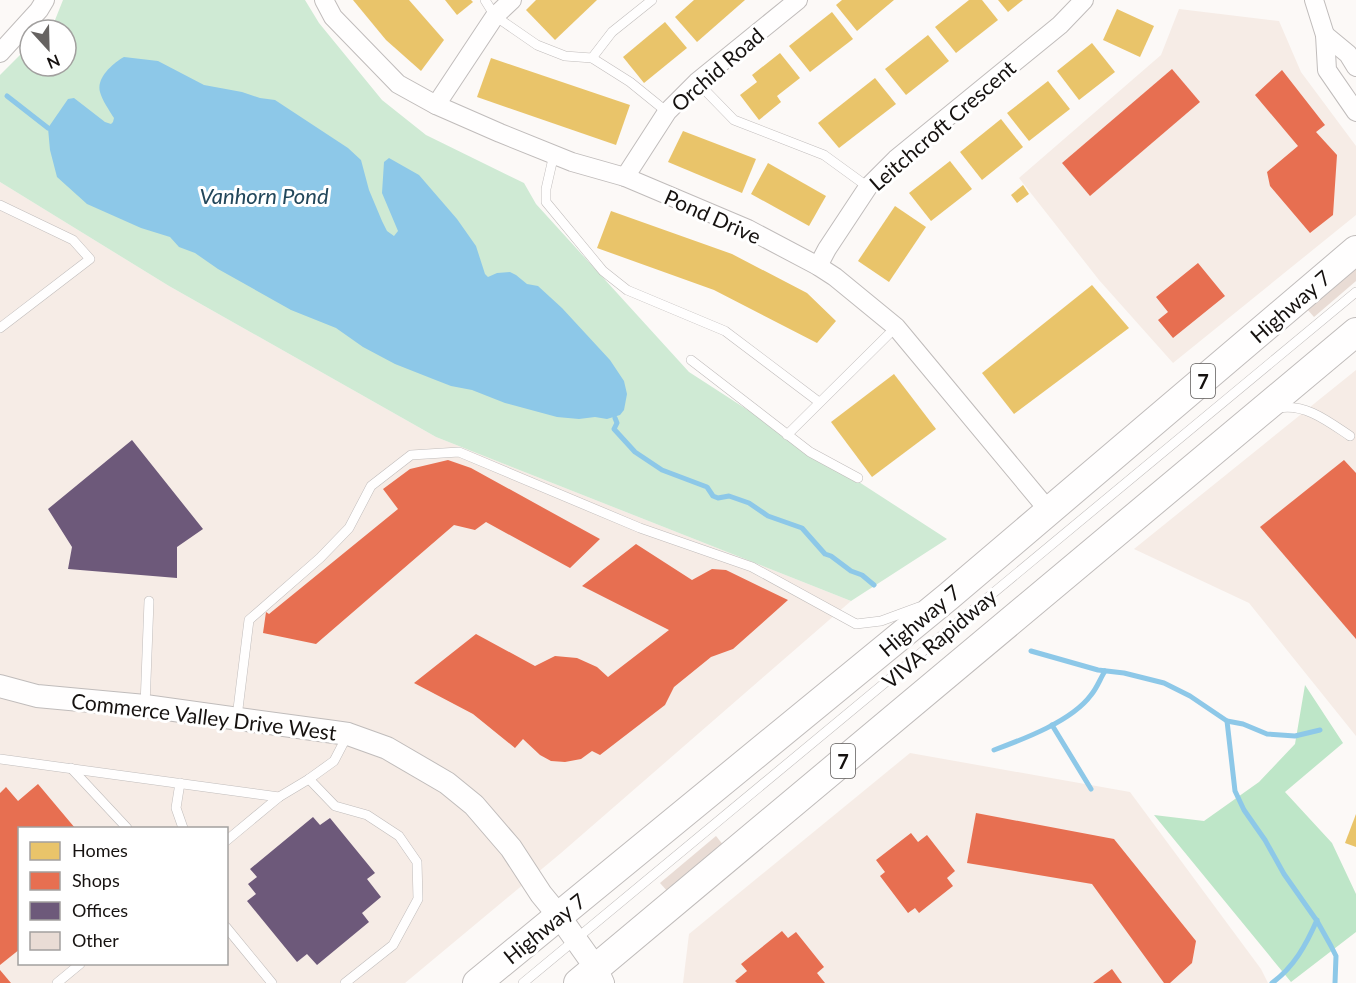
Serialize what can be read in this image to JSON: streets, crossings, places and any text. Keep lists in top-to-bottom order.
{
  "streets": {
    "main road": ["Highway 7", "7"],
    "street": [
      "Orchid Road",
      "Leitchcroft Crescent",
      "Pond Drive",
      "Commerce Valley Drive West"
    ],
    "lane": ["VIVA Rapidway"]
  },
  "crossings": [
    ["Orchid Road", "Pond Drive"],
    ["Leitchcroft Crescent", "Pond Drive"],
    ["Pond Drive", "Highway 7"],
    ["Highway 7", "VIVA Rapidway"],
    ["Highway 7", "Commerce Valley Drive West"],
    ["7", "Commerce Valley Drive West"],
    ["VIVA Rapidway", "Commerce Valley Drive West"]
  ],
  "water": ["Vanhorn Pond"],
  "legend": [
    "Homes",
    "Shops",
    "Offices",
    "Other"
  ],
  "north": "bottom"
}
